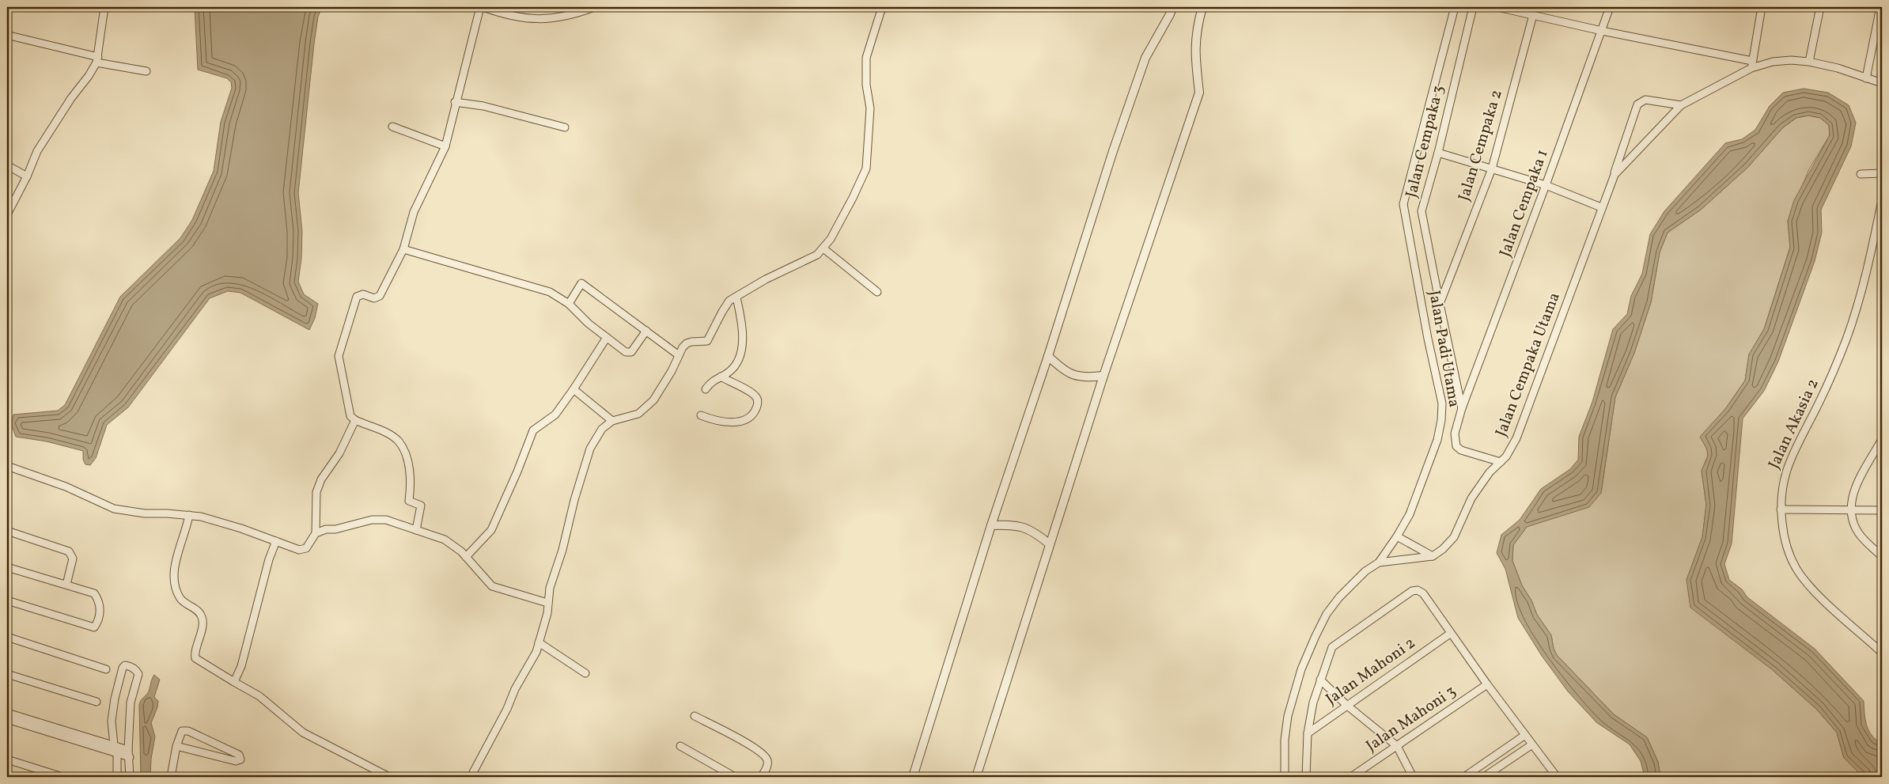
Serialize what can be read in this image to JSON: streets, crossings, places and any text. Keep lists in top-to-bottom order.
{
  "streets": {
    "street": [
      "Jalan Cempaka 3",
      "Jalan Cempaka 2",
      "Jalan Cempaka 1",
      "Jalan Padi Utama",
      "Jalan Cempaka Utama",
      "Jalan Akasia 2",
      "Jalan Mahoni 2",
      "Jalan Mahoni 3"
    ]
  },
  "crossings": [
    ["Jalan Cempaka 3", "Jalan Cempaka 2"],
    ["Jalan Cempaka 3", "Jalan Cempaka 1"],
    ["Jalan Cempaka 3", "Jalan Cempaka Utama"]
  ]
}
